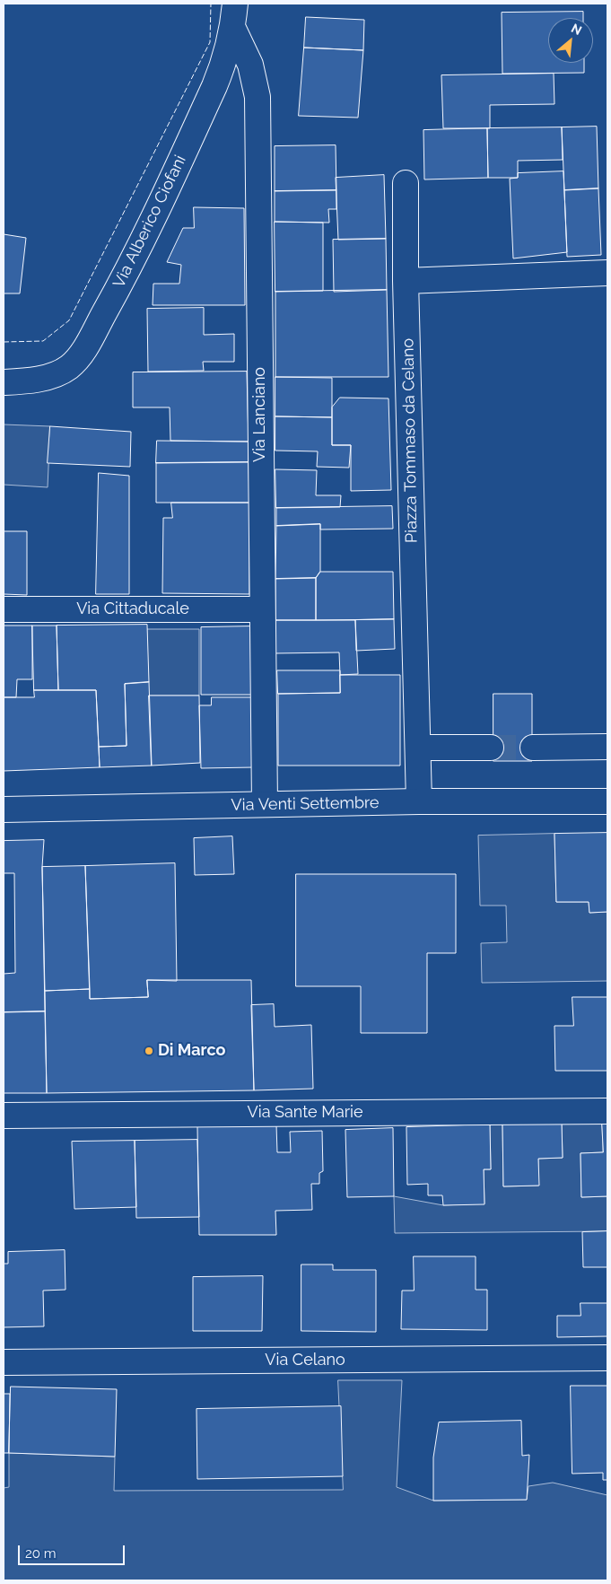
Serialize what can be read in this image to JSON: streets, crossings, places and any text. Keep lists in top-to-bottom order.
{
  "streets": {
    "street": [
      "Via Alberico Ciofani",
      "Via Lanciano",
      "Piazza Tommaso da Celano",
      "Via Cittaducale",
      "Via Venti Settembre",
      "Via Sante Marie",
      "Via Celano"
    ]
  },
  "crossings": [
    ["Via Alberico Ciofani", "Via Lanciano"],
    ["Via Lanciano", "Via Cittaducale"],
    ["Via Lanciano", "Via Venti Settembre"],
    ["Piazza Tommaso da Celano", "Via Venti Settembre"]
  ],
  "places": ["Di Marco"],
  "scale_bar": "20 m",
  "north": "top right"
}
